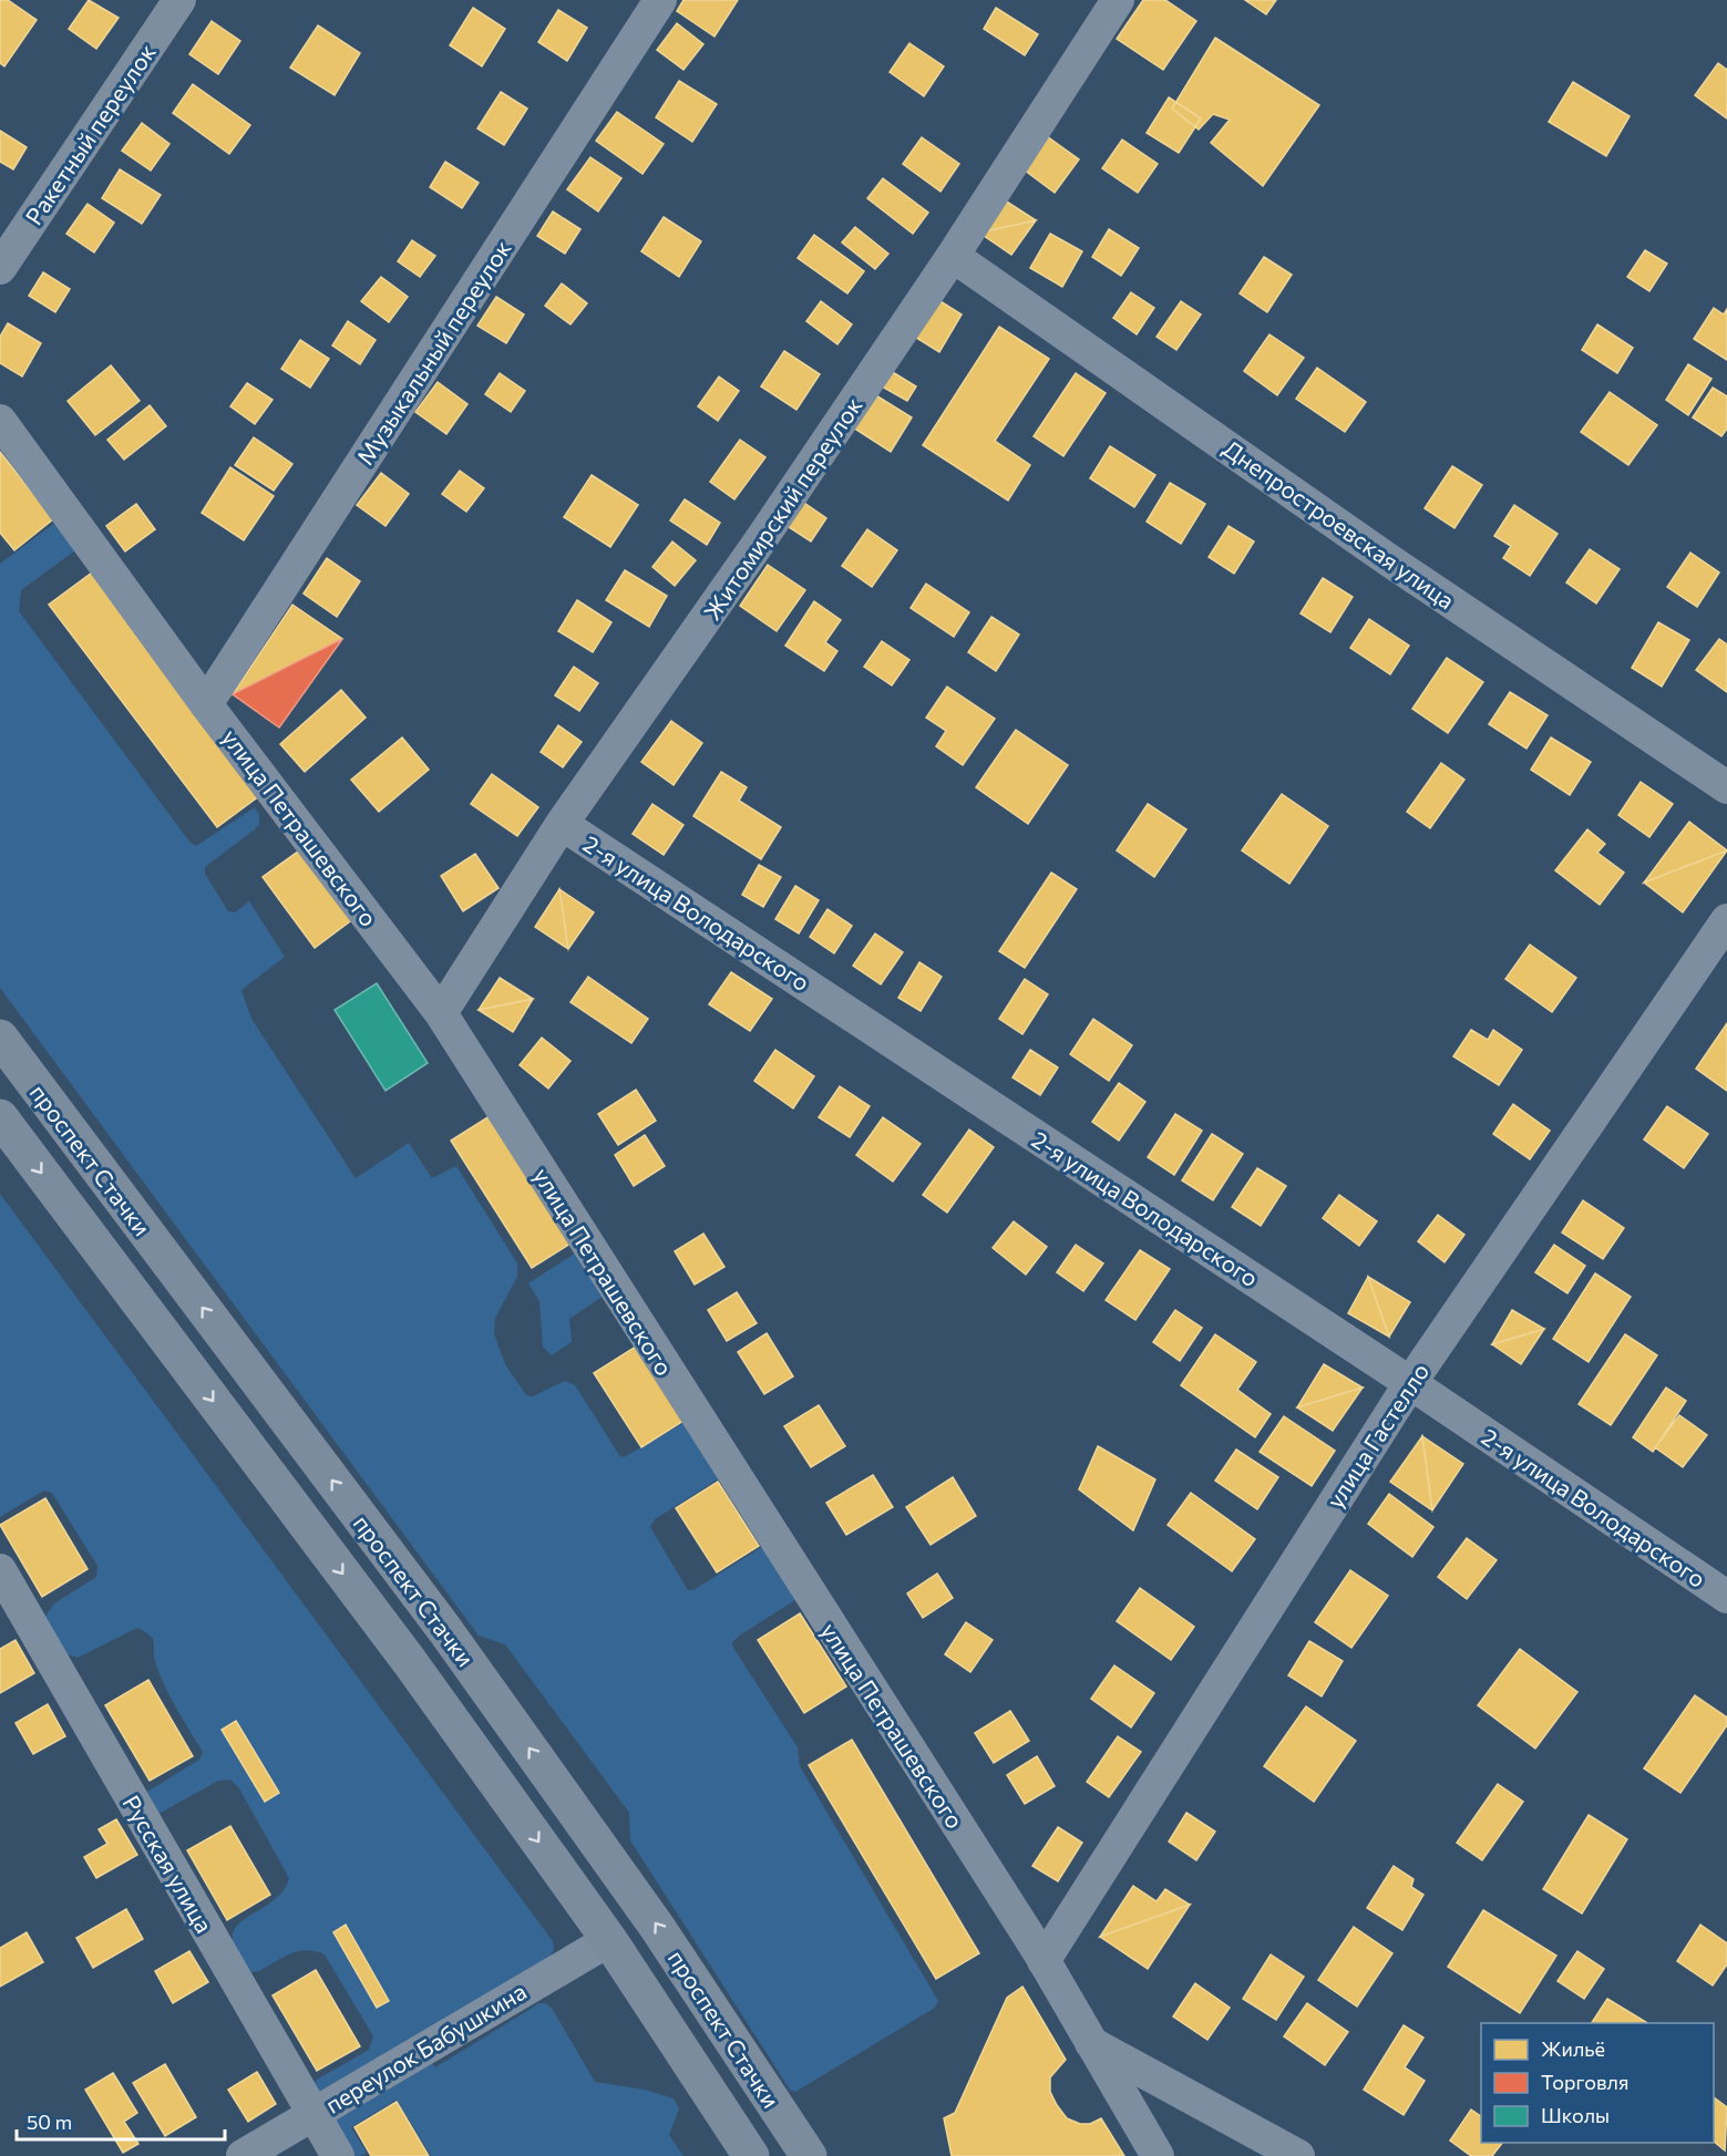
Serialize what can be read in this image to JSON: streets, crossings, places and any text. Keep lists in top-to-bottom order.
{
  "streets": {
    "main road": ["проспект Стачки"],
    "street": [
      "Ракетный переулок",
      "Музыкальный переулок",
      "Житомирский переулок",
      "Днепростроевская улица",
      "улица Петрашевского",
      "2-я улица Володарского",
      "улица Гастелло",
      "Русская улица",
      "переулок Бабушкина"
    ]
  },
  "crossings": [
    ["Музыкальный переулок", "улица Петрашевского"],
    ["Житомирский переулок", "Днепростроевская улица"],
    ["Житомирский переулок", "улица Петрашевского"],
    ["Житомирский переулок", "2-я улица Володарского"],
    ["улица Петрашевского", "улица Гастелло"],
    ["2-я улица Володарского", "улица Гастелло"],
    ["проспект Стачки", "переулок Бабушкина"],
    ["Русская улица", "переулок Бабушкина"]
  ],
  "legend": ["Жильё", "Торговля", "Школы"],
  "scale_bar": "50 m"
}
